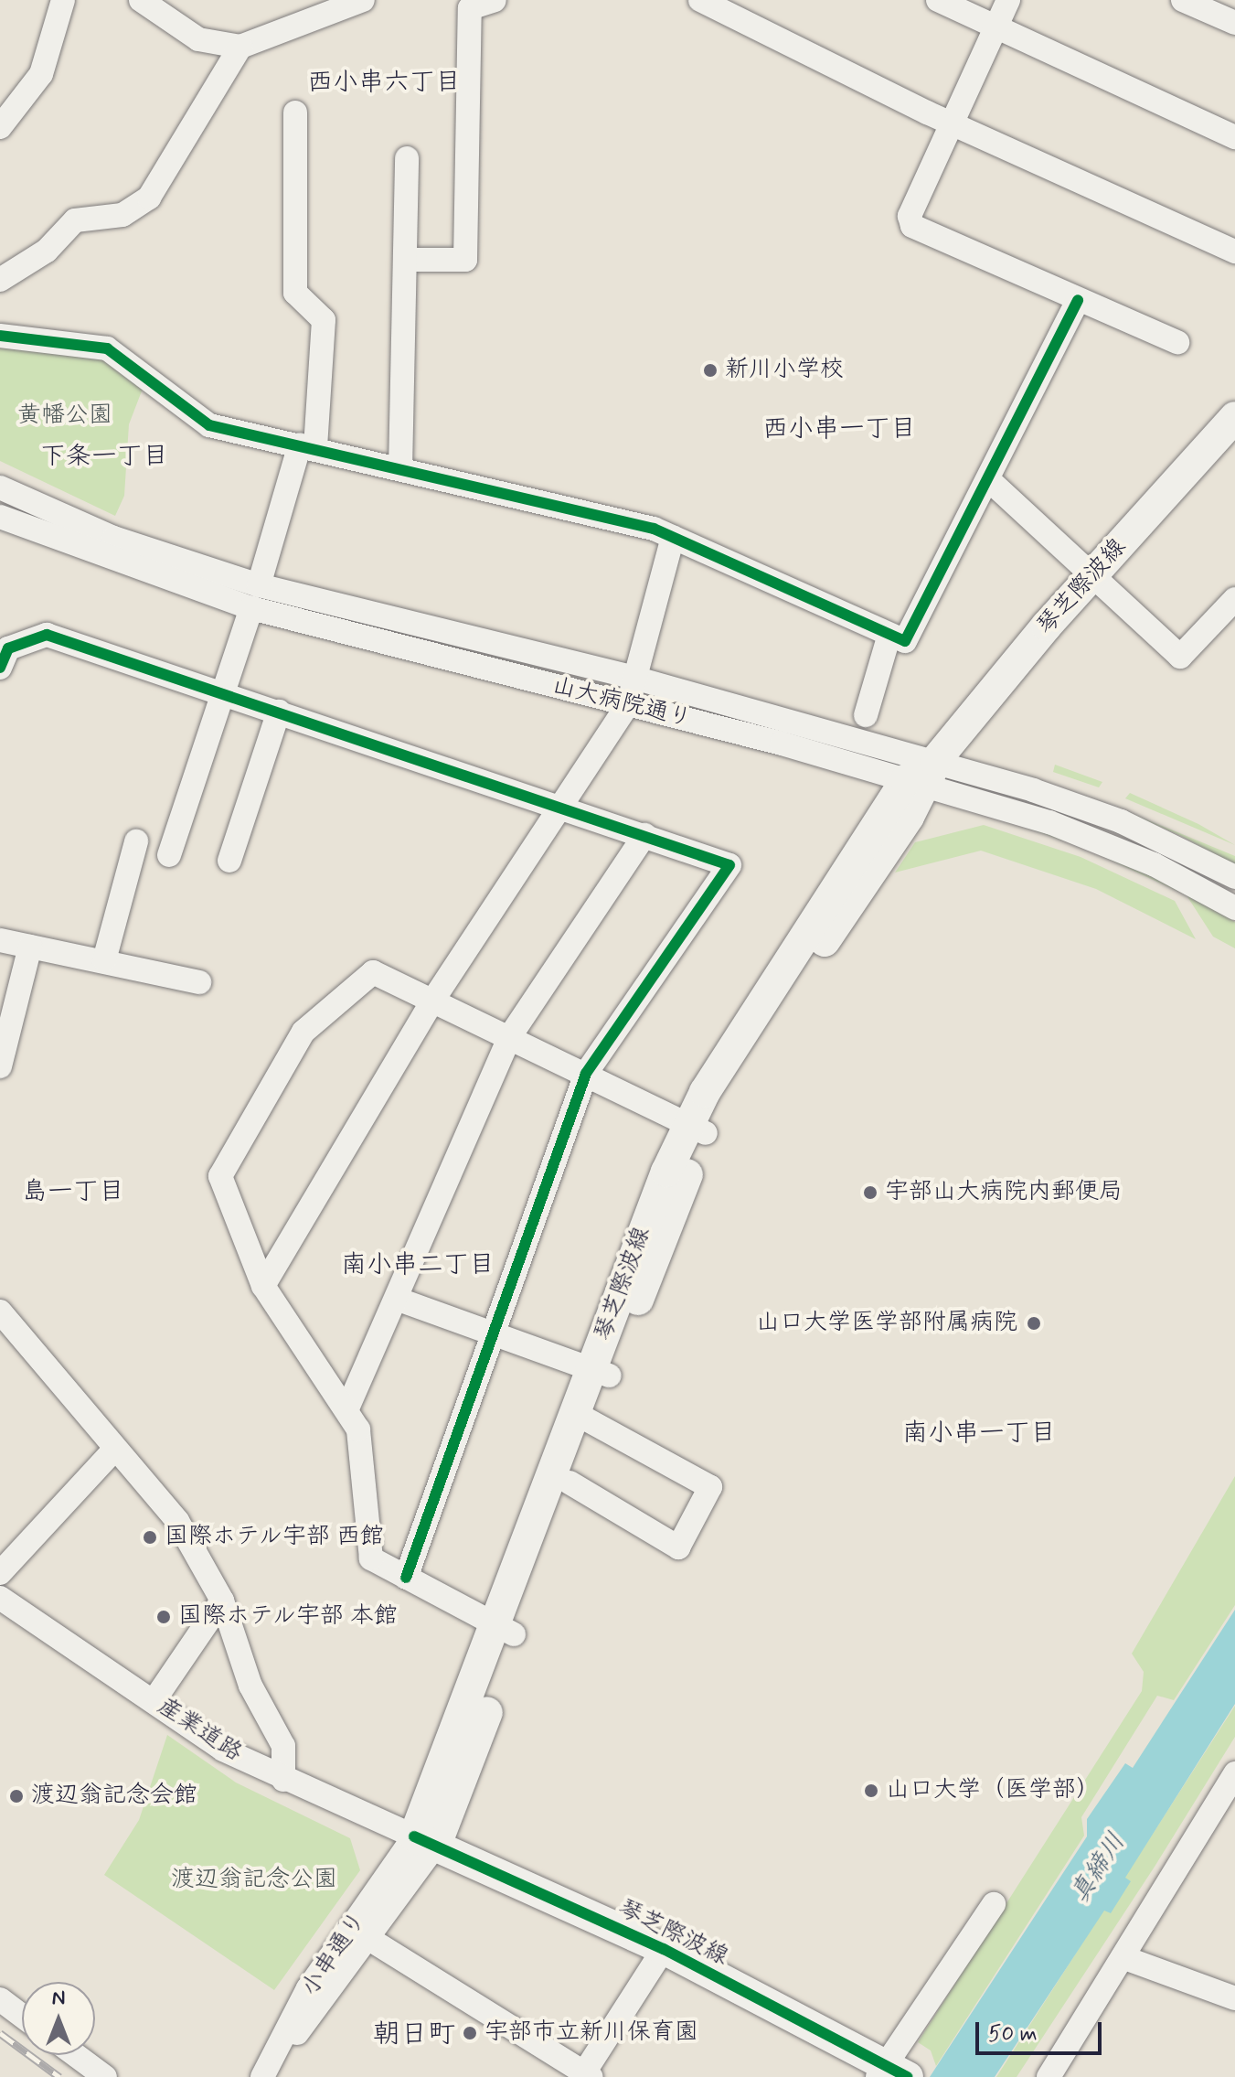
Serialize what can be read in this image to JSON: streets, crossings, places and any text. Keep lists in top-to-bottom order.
{
  "streets": {
    "main road": ["琴芝際波線"],
    "street": ["山大病院通り", "産業道路"]
  },
  "crossings": [
    ["琴芝際波線", "山大病院通り"],
    ["琴芝際波線", "産業道路"]
  ],
  "districts": [
    "西小串六丁目",
    "西小串一丁目",
    "下条一丁目",
    "島一丁目",
    "南小串二丁目",
    "南小串一丁目",
    "朝日町"
  ],
  "water": ["真締川"],
  "parks": ["黄幡公園", "渡辺翁記念公園"],
  "places": [
    "新川小学校",
    "宇部山大病院内郵便局",
    "山口大学医学部附属病院",
    "国際ホテル宇部 西館",
    "国際ホテル宇部 本館",
    "山口大学（医学部）",
    "渡辺翁記念会館",
    "宇部市立新川保育園"
  ],
  "scale_bar": "50 m",
  "north": "top"
}
